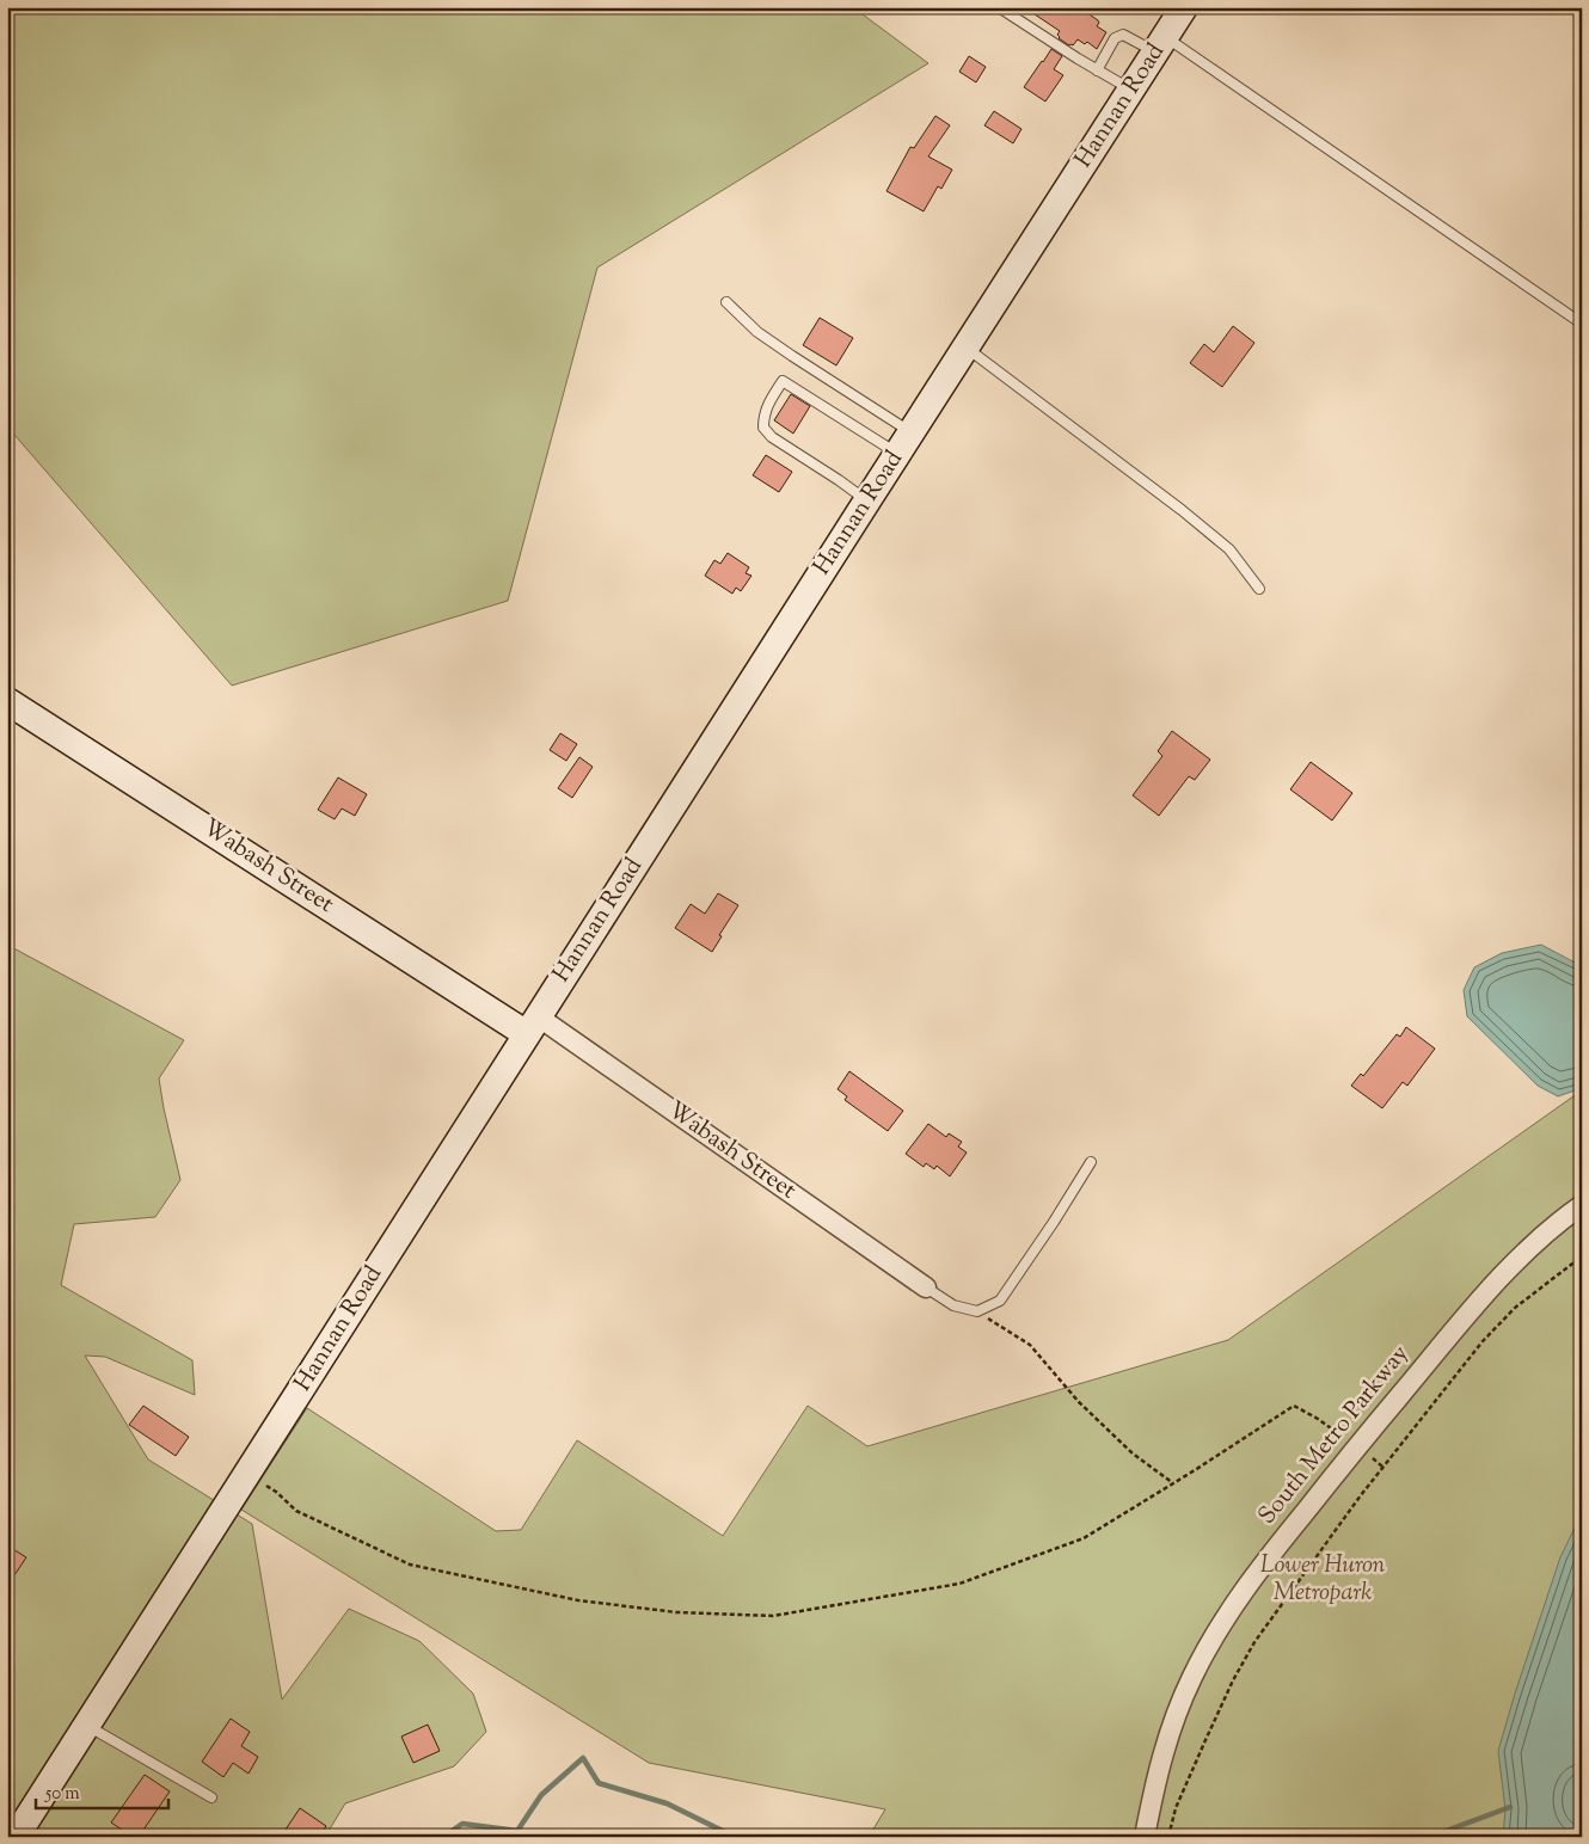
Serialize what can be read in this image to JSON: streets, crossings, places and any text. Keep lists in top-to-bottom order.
{
  "streets": {
    "street": ["Hannan Road", "Wabash Street", "South Metro Parkway"]
  },
  "crossings": [
    ["Hannan Road", "Wabash Street"]
  ],
  "parks": ["Lower Huron Metropark"],
  "scale_bar": "50 m"
}
